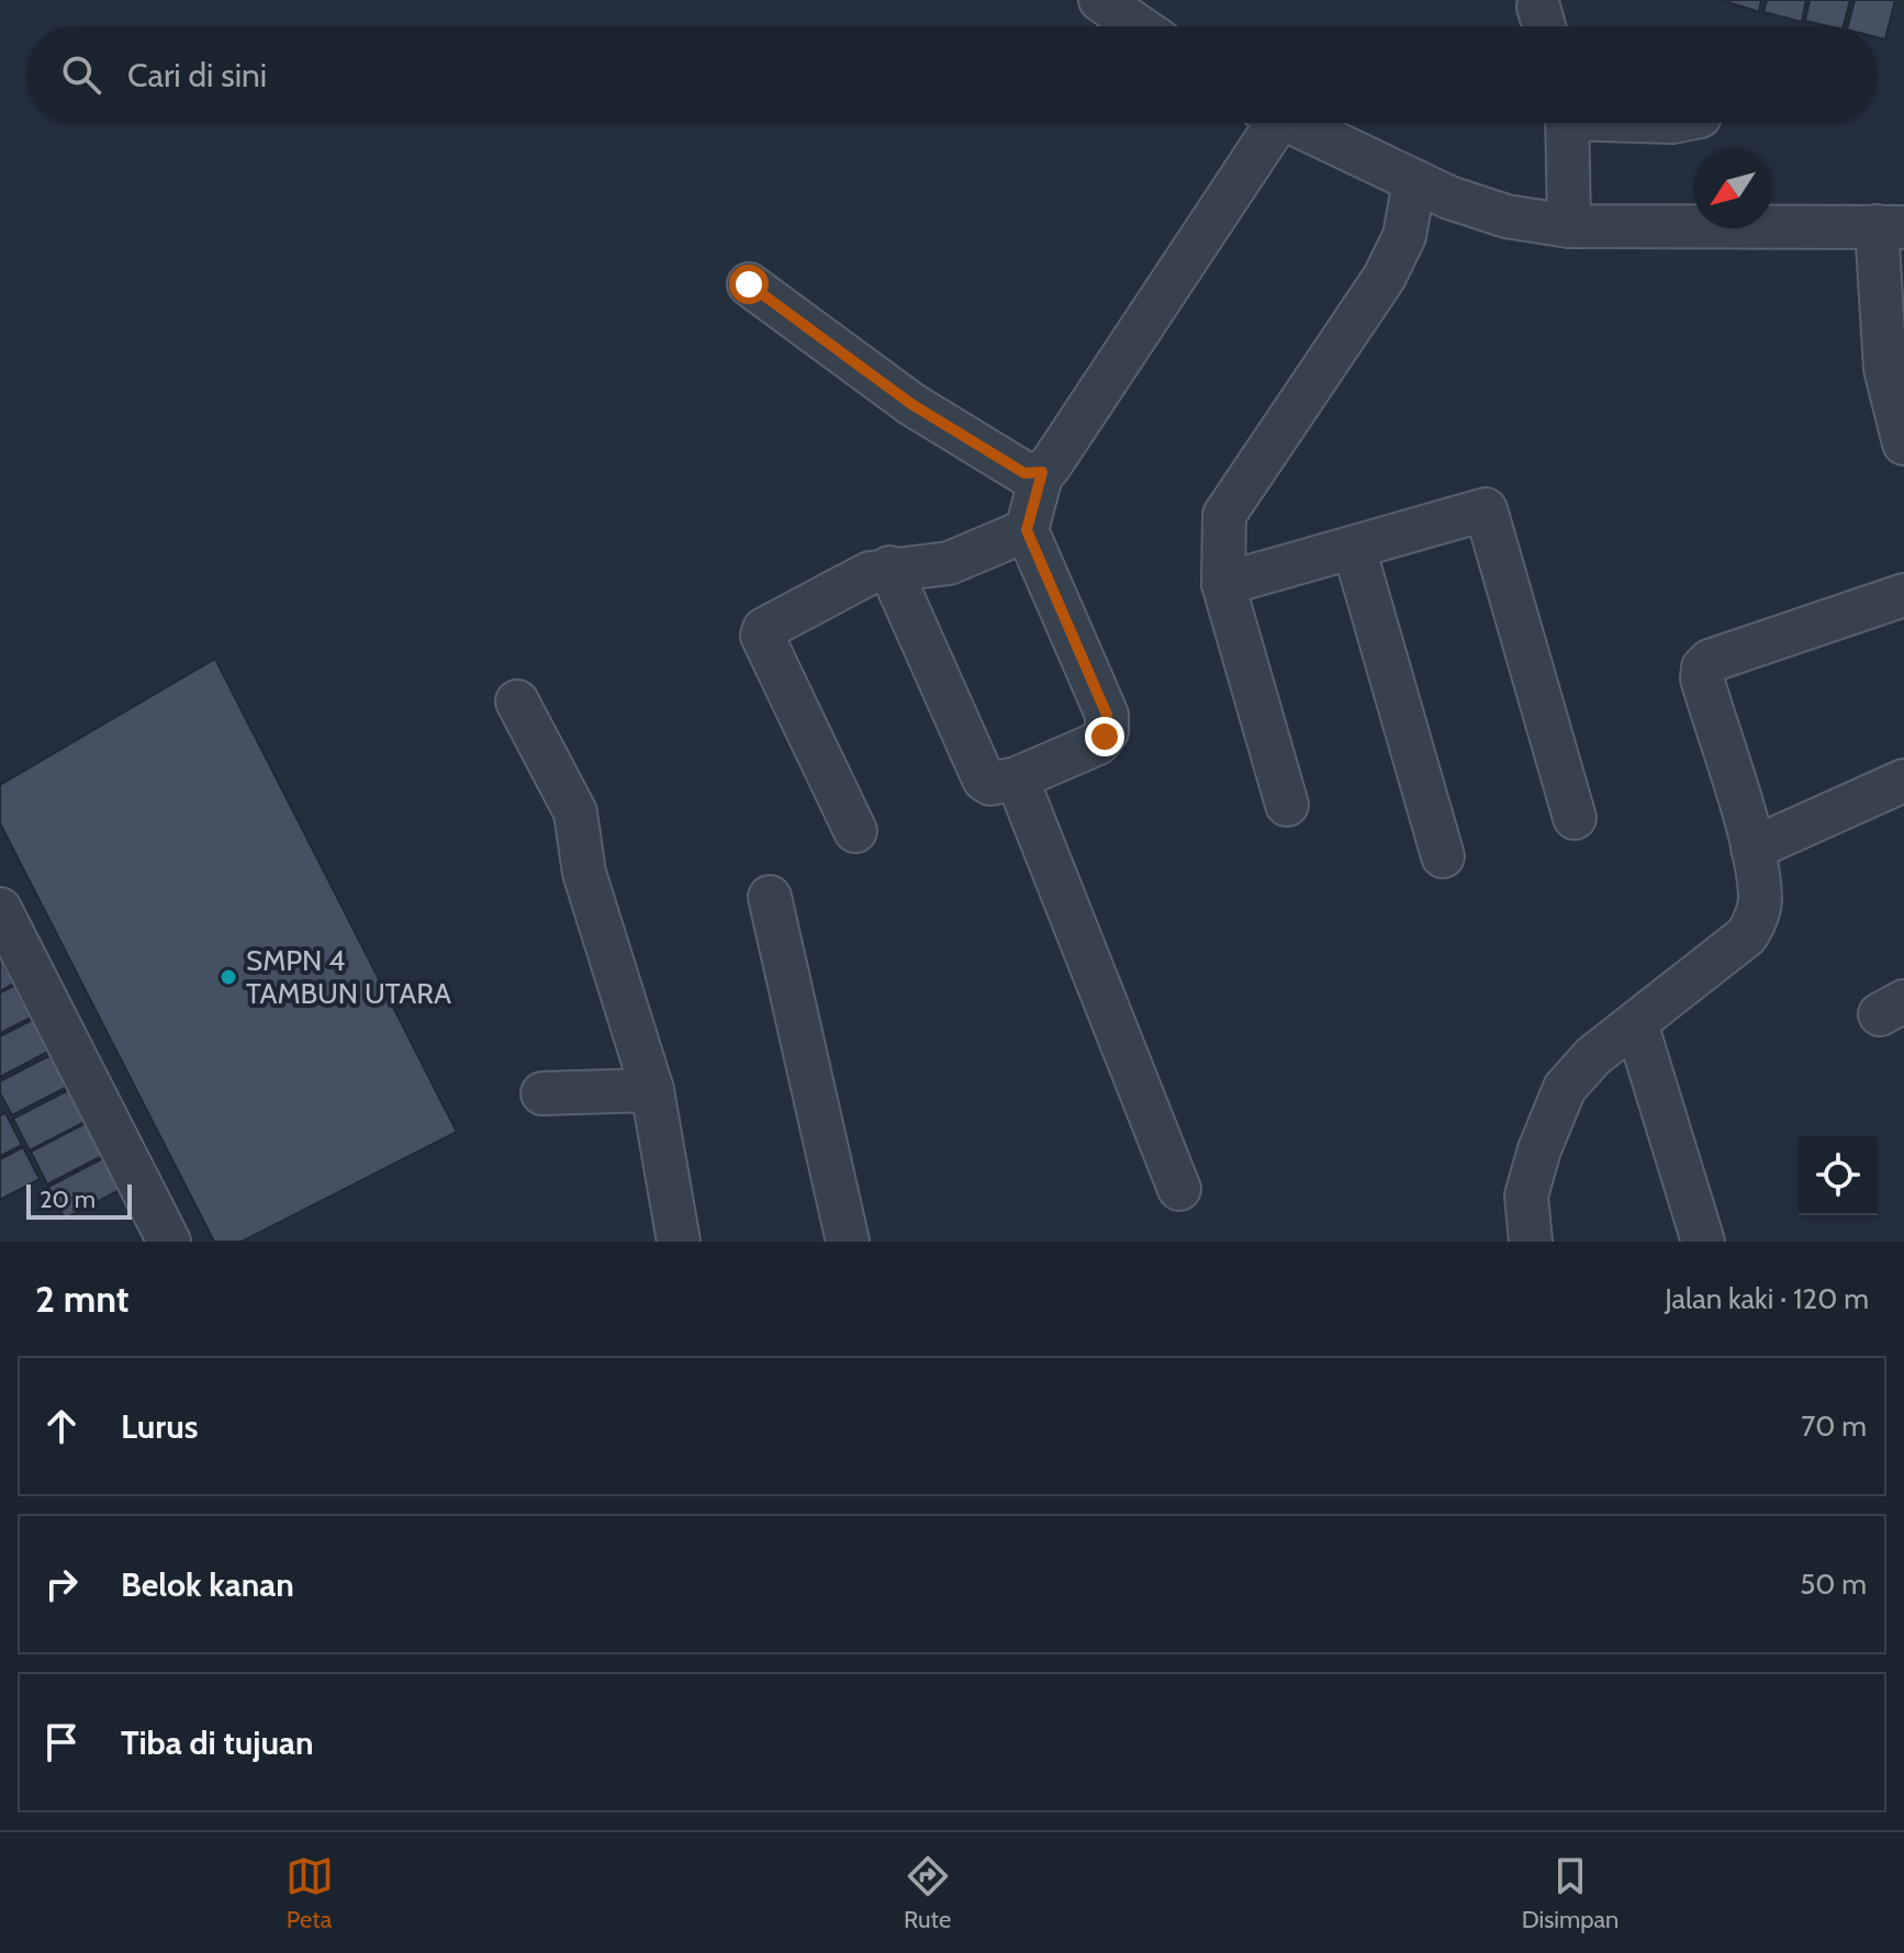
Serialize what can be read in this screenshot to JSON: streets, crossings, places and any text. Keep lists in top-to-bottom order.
{
  "places": ["SMPN 4 TAMBUN UTARA"],
  "scale_bar": "20 m",
  "north": "bottom left",
  "page": {
    "search": "Cari di sini",
    "scale": "20 m",
    "heading": ["2 mnt", "Jalan kaki · 120 m"],
    "list": [
      ["Lurus", "70 m"],
      ["Belok kanan", "50 m"],
      "Tiba di tujuan"
    ],
    "nav": ["Peta", "Rute", "Disimpan"]
  }
}
